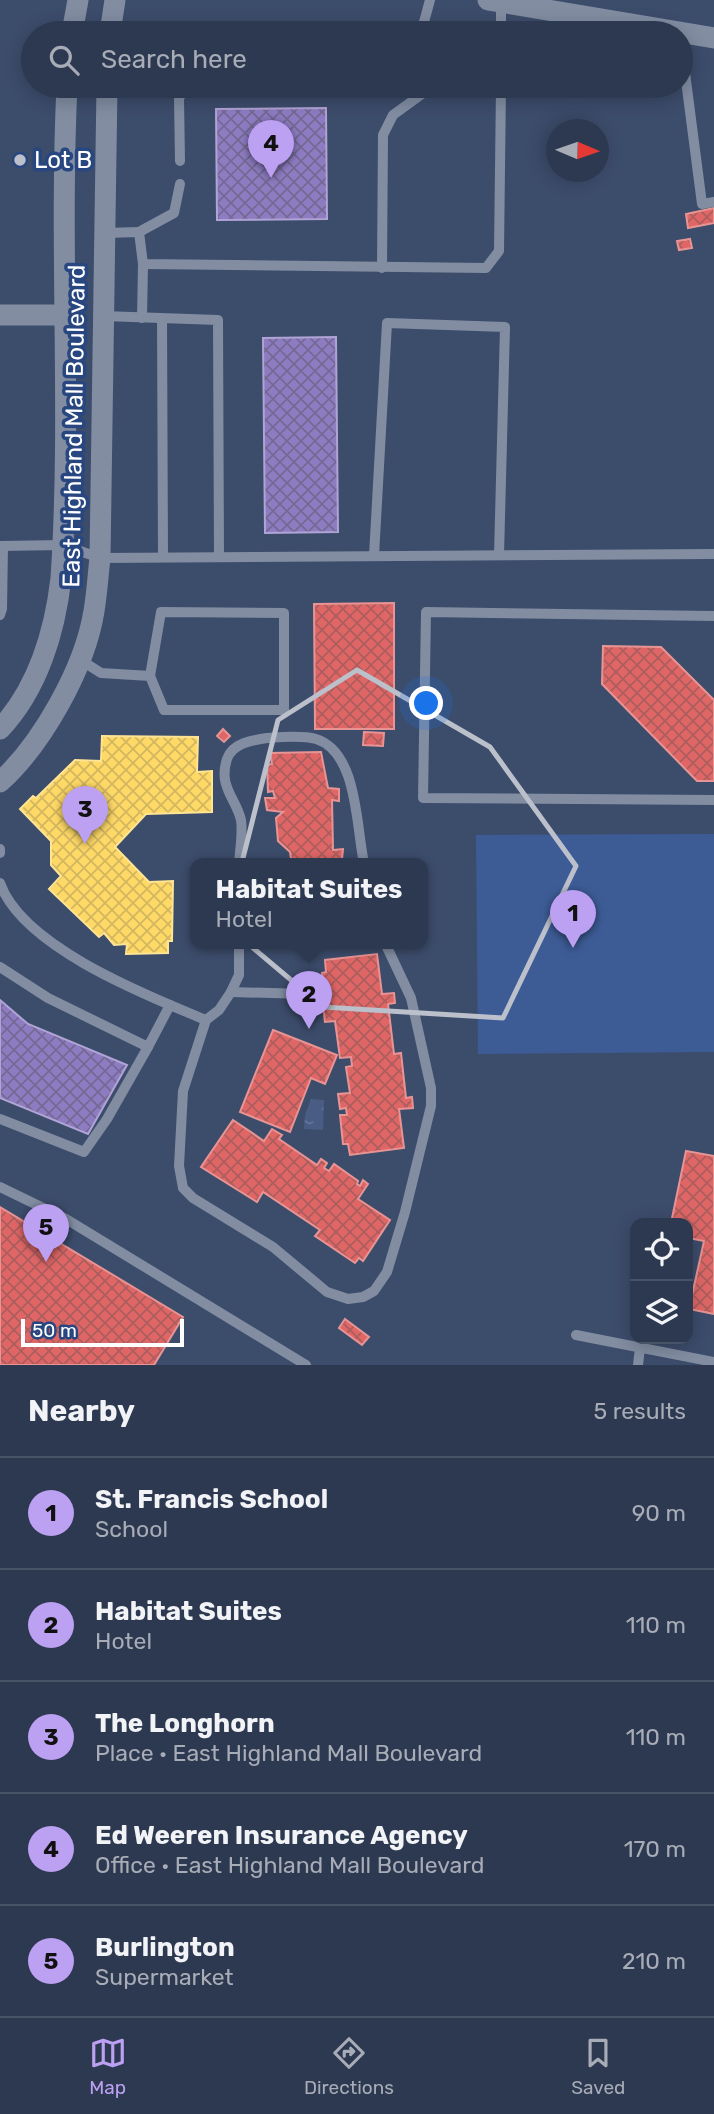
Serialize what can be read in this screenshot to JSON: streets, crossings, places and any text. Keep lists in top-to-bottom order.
{
  "streets": {
    "street": ["East Highland Mall Boulevard"]
  },
  "places": ["Lot B"],
  "scale_bar": "50 m",
  "north": "right",
  "page": {
    "search": "Search here",
    "pins": [
      "4",
      "3",
      "1",
      "2",
      "5"
    ],
    "popup": ["Habitat Suites", "Hotel"],
    "scale": "50 m",
    "heading": ["Nearby", "5 results"],
    "list": [
      {
        "mark": "1",
        "name": "St. Francis School",
        "note": "School",
        "value": "90 m"
      },
      {
        "mark": "2",
        "name": "Habitat Suites",
        "note": "Hotel",
        "value": "110 m"
      },
      {
        "mark": "3",
        "name": "The Longhorn",
        "note": "Place · East Highland Mall Boulevard",
        "value": "110 m"
      },
      {
        "mark": "4",
        "name": "Ed Weeren Insurance Agency",
        "note": "Office · East Highland Mall Boulevard",
        "value": "170 m"
      },
      {
        "mark": "5",
        "name": "Burlington",
        "note": "Supermarket",
        "value": "210 m"
      }
    ],
    "nav": ["Map", "Directions", "Saved"]
  }
}
